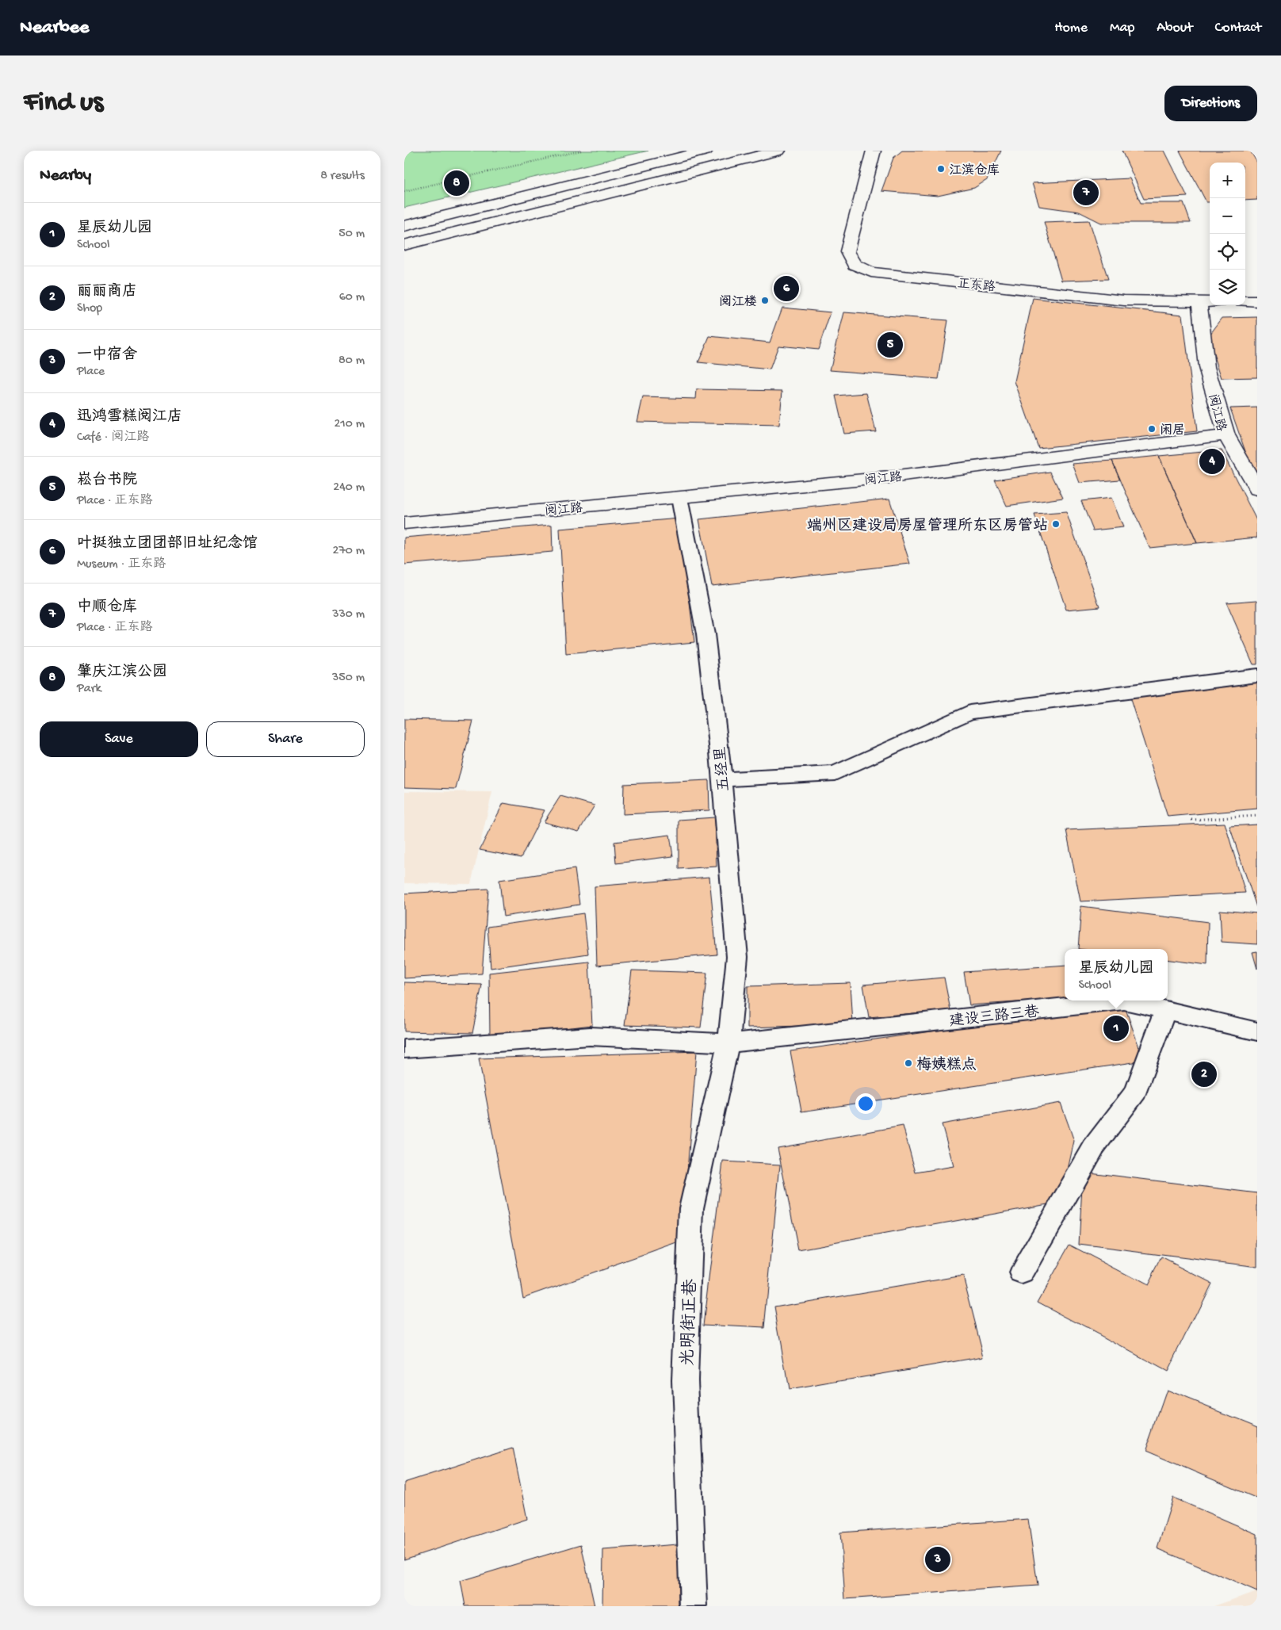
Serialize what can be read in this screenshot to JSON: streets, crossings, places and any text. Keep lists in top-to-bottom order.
{
  "streets": {
    "street": ["正东路", "阅江路"],
    "lane": ["五经里", "建设三路三巷", "光明街正巷"]
  },
  "crossings": [
    ["正东路", "阅江路"],
    ["阅江路", "五经里"],
    ["五经里", "建设三路三巷"],
    ["五经里", "光明街正巷"],
    ["建设三路三巷", "光明街正巷"]
  ],
  "places": [
    "江滨仓库",
    "阅江楼",
    "闲居",
    "端州区建设局房屋管理所东区房管站",
    "梅姨糕点"
  ],
  "page": {
    "header": "Nearbee",
    "nav": [
      "Home",
      "Map",
      "About",
      "Contact"
    ],
    "buttons": [
      "Directions",
      ["Save", "Share"]
    ],
    "title": "Find us",
    "heading": ["Nearby", "8 results"],
    "map_buttons": ["+", "−"],
    "pins": [
      "8",
      "7",
      "6",
      "5",
      "4",
      "1",
      "2",
      "3"
    ],
    "list": [
      {
        "mark": "1",
        "name": "星辰幼儿园",
        "note": "School",
        "value": "50 m"
      },
      {
        "mark": "2",
        "name": "丽丽商店",
        "note": "Shop",
        "value": "60 m"
      },
      {
        "mark": "3",
        "name": "一中宿舍",
        "note": "Place",
        "value": "80 m"
      },
      {
        "mark": "4",
        "name": "迅鸿雪糕阅江店",
        "note": "Café · 阅江路",
        "value": "210 m"
      },
      {
        "mark": "5",
        "name": "崧台书院",
        "note": "Place · 正东路",
        "value": "240 m"
      },
      {
        "mark": "6",
        "name": "叶挺独立团团部旧址纪念馆",
        "note": "Museum · 正东路",
        "value": "270 m"
      },
      {
        "mark": "7",
        "name": "中顺仓库",
        "note": "Place · 正东路",
        "value": "330 m"
      },
      {
        "mark": "8",
        "name": "肇庆江滨公园",
        "note": "Park",
        "value": "350 m"
      }
    ],
    "popup": ["星辰幼儿园", "School"]
  }
}
